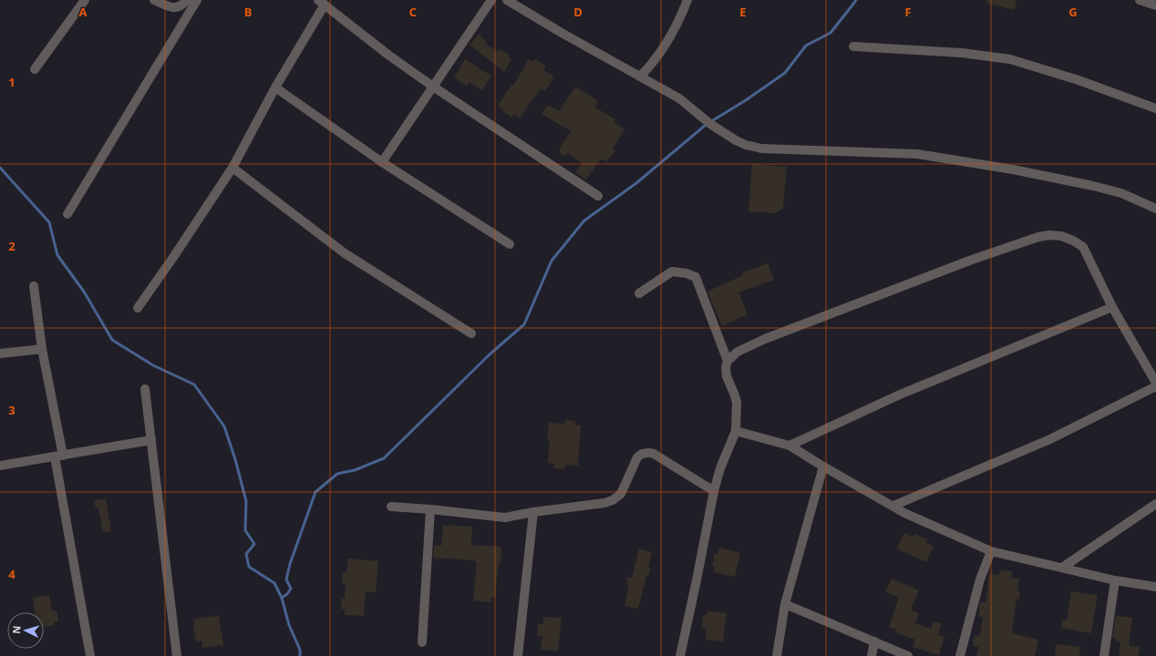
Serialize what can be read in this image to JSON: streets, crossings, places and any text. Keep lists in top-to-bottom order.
{
  "north": "left",
  "grid": {
    "columns": [
      "A",
      "B",
      "C",
      "D",
      "E",
      "F",
      "G"
    ],
    "rows": [
      "1",
      "2",
      "3",
      "4"
    ]
  }
}
